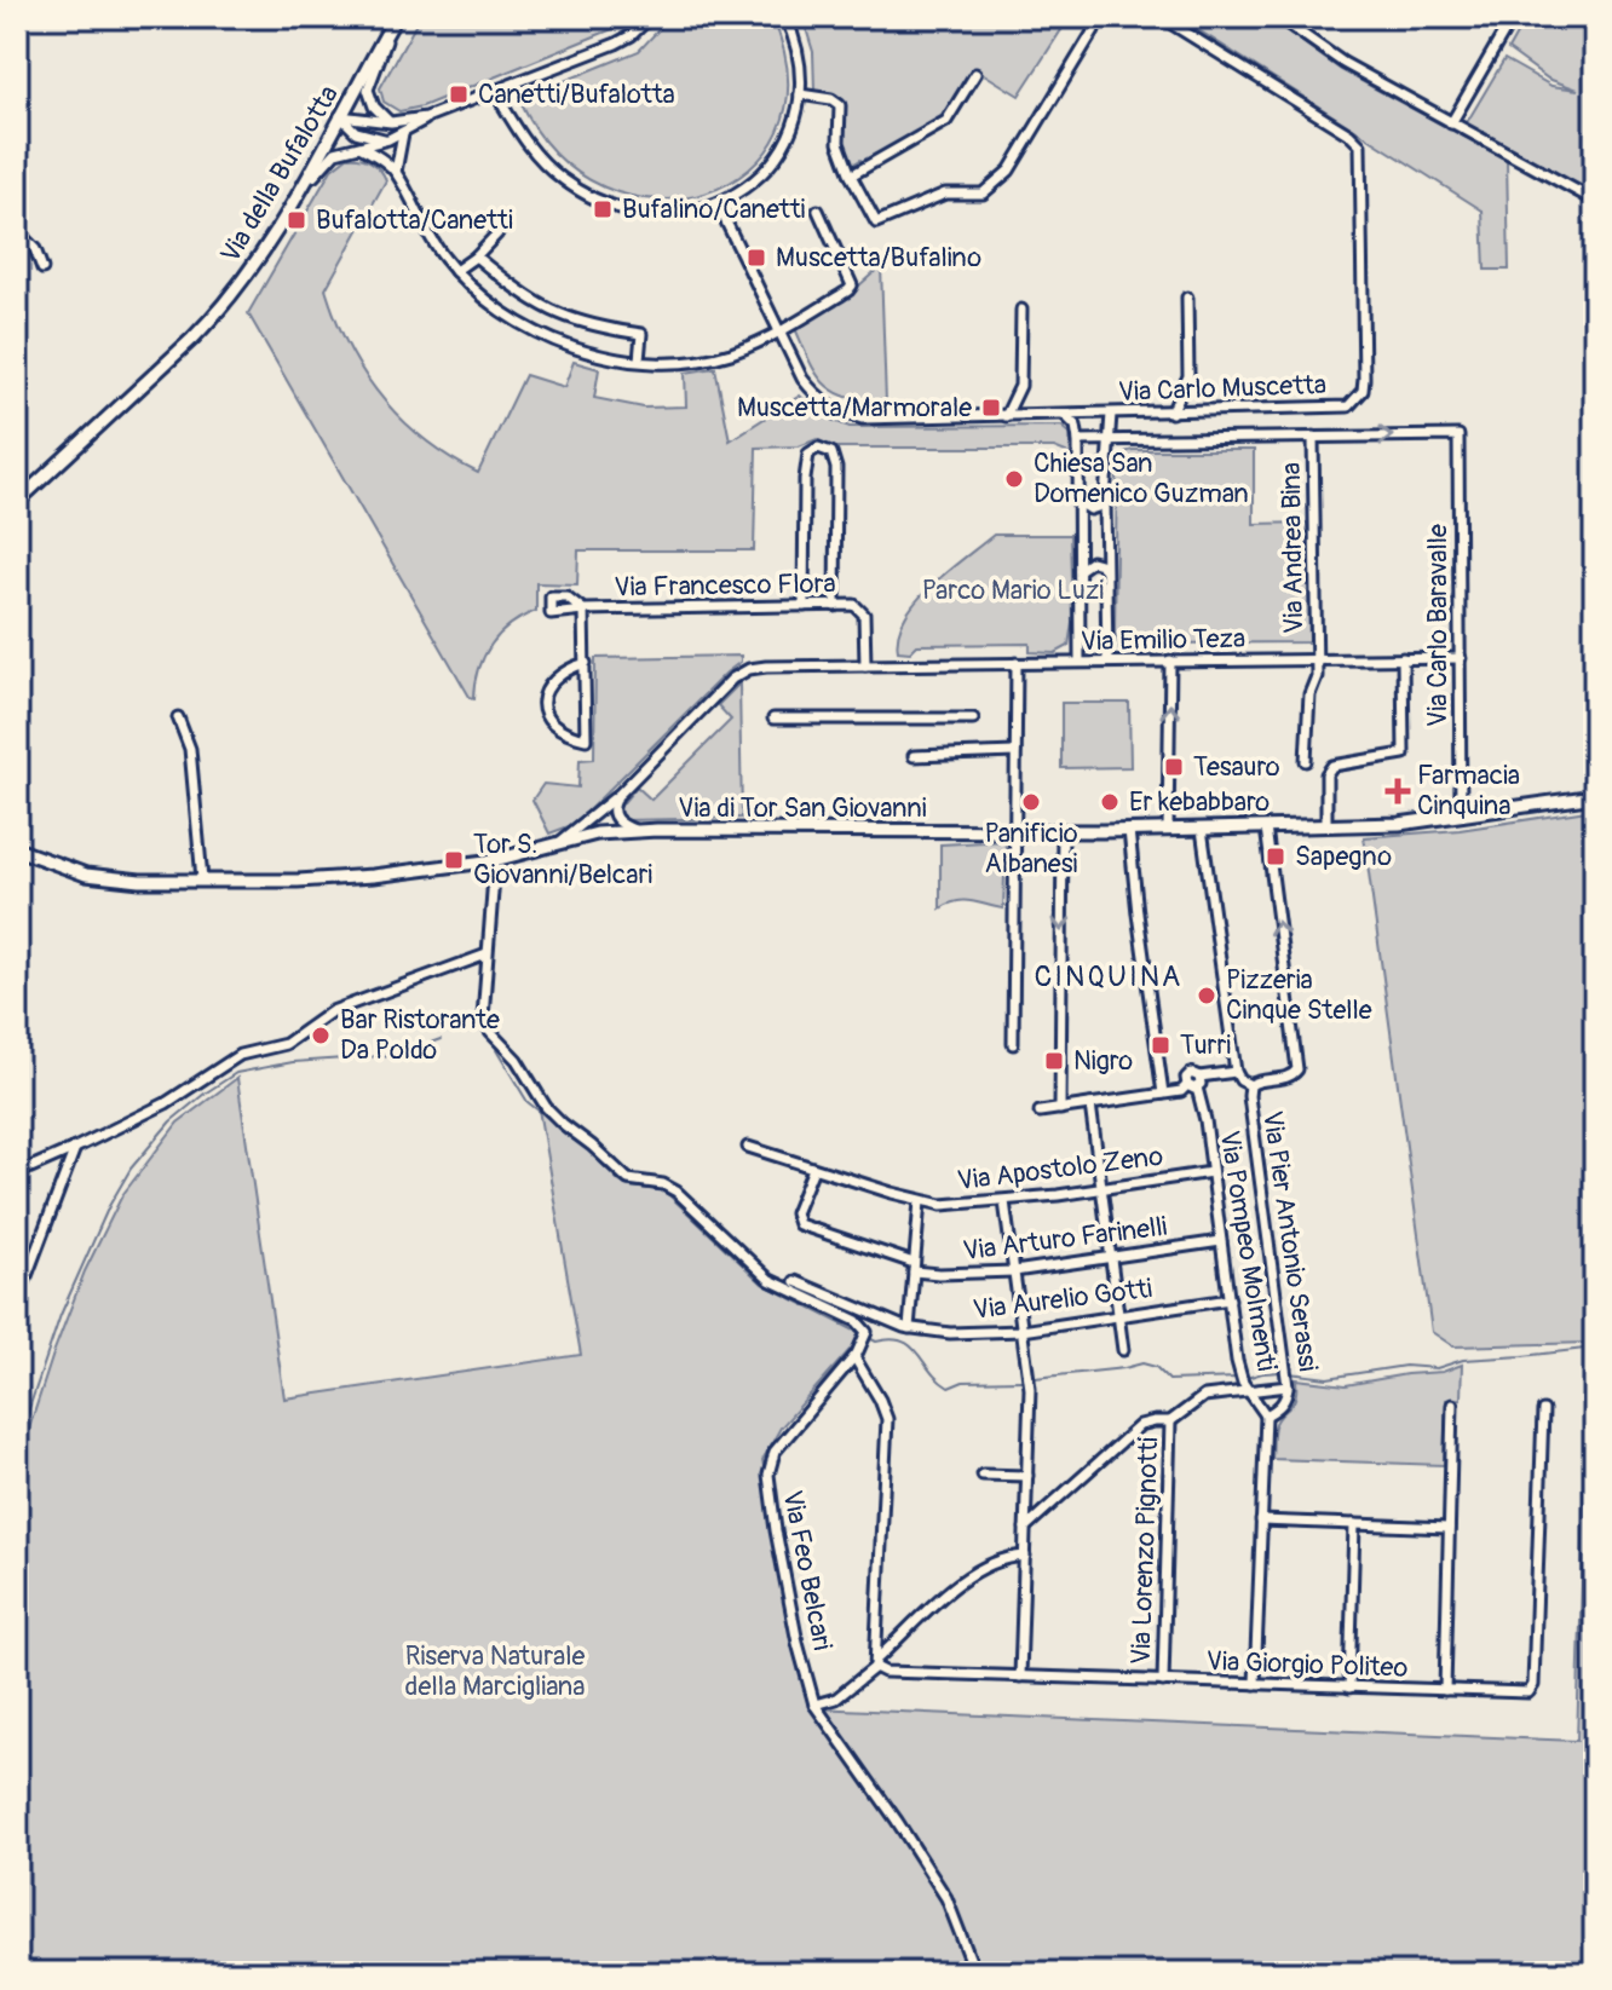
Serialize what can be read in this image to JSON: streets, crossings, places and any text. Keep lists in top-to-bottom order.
{
  "streets": {
    "street": [
      "Via della Bufalotta",
      "Via Carlo Muscetta",
      "Via Andrea Bina",
      "Via Francesco Flora",
      "Via Carlo Baravalle",
      "Via Emilio Teza",
      "Via di Tor San Giovanni",
      "Via Apostolo Zeno",
      "Via Arturo Farinelli",
      "Via Pier Antonio Serassi",
      "Via Pompeo Molmenti",
      "Via Aurelio Gotti",
      "Via Lorenzo Pignotti",
      "Via Feo Belcari",
      "Via Giorgio Politeo"
    ]
  },
  "crossings": [
    ["Via Andrea Bina", "Via Carlo Baravalle"],
    ["Via Andrea Bina", "Via Emilio Teza"],
    ["Via Francesco Flora", "Via Emilio Teza"],
    ["Via Carlo Baravalle", "Via Emilio Teza"],
    ["Via Carlo Baravalle", "Via di Tor San Giovanni"],
    ["Via Apostolo Zeno", "Via Arturo Farinelli"],
    ["Via Apostolo Zeno", "Via Pompeo Molmenti"],
    ["Via Arturo Farinelli", "Via Pompeo Molmenti"],
    ["Via Pier Antonio Serassi", "Via Pompeo Molmenti"],
    ["Via Pier Antonio Serassi", "Via Lorenzo Pignotti"],
    ["Via Pompeo Molmenti", "Via Aurelio Gotti"],
    ["Via Pompeo Molmenti", "Via Lorenzo Pignotti"],
    ["Via Lorenzo Pignotti", "Via Giorgio Politeo"]
  ],
  "districts": ["CINQUINA"],
  "parks": ["Parco Mario Luzi", "Riserva Naturale della Marcigliana"],
  "places": {
    "transit": [
      "Canetti/Bufalotta",
      "Bufalino/Canetti",
      "Bufalotta/Canetti",
      "Muscetta/Bufalino",
      "Muscetta/Marmorale",
      "Tesauro",
      "Sapegno",
      "Tor S. Giovanni/Belcari",
      "Turri",
      "Nigro"
    ],
    "other": [
      "Chiesa San Domenico Guzman",
      "Panificio Albanesi",
      "Er kebabbaro",
      "Pizzeria Cinque Stelle",
      "Bar Ristorante Da Poldo"
    ],
    "health": ["Farmacia Cinquina"]
  }
}
